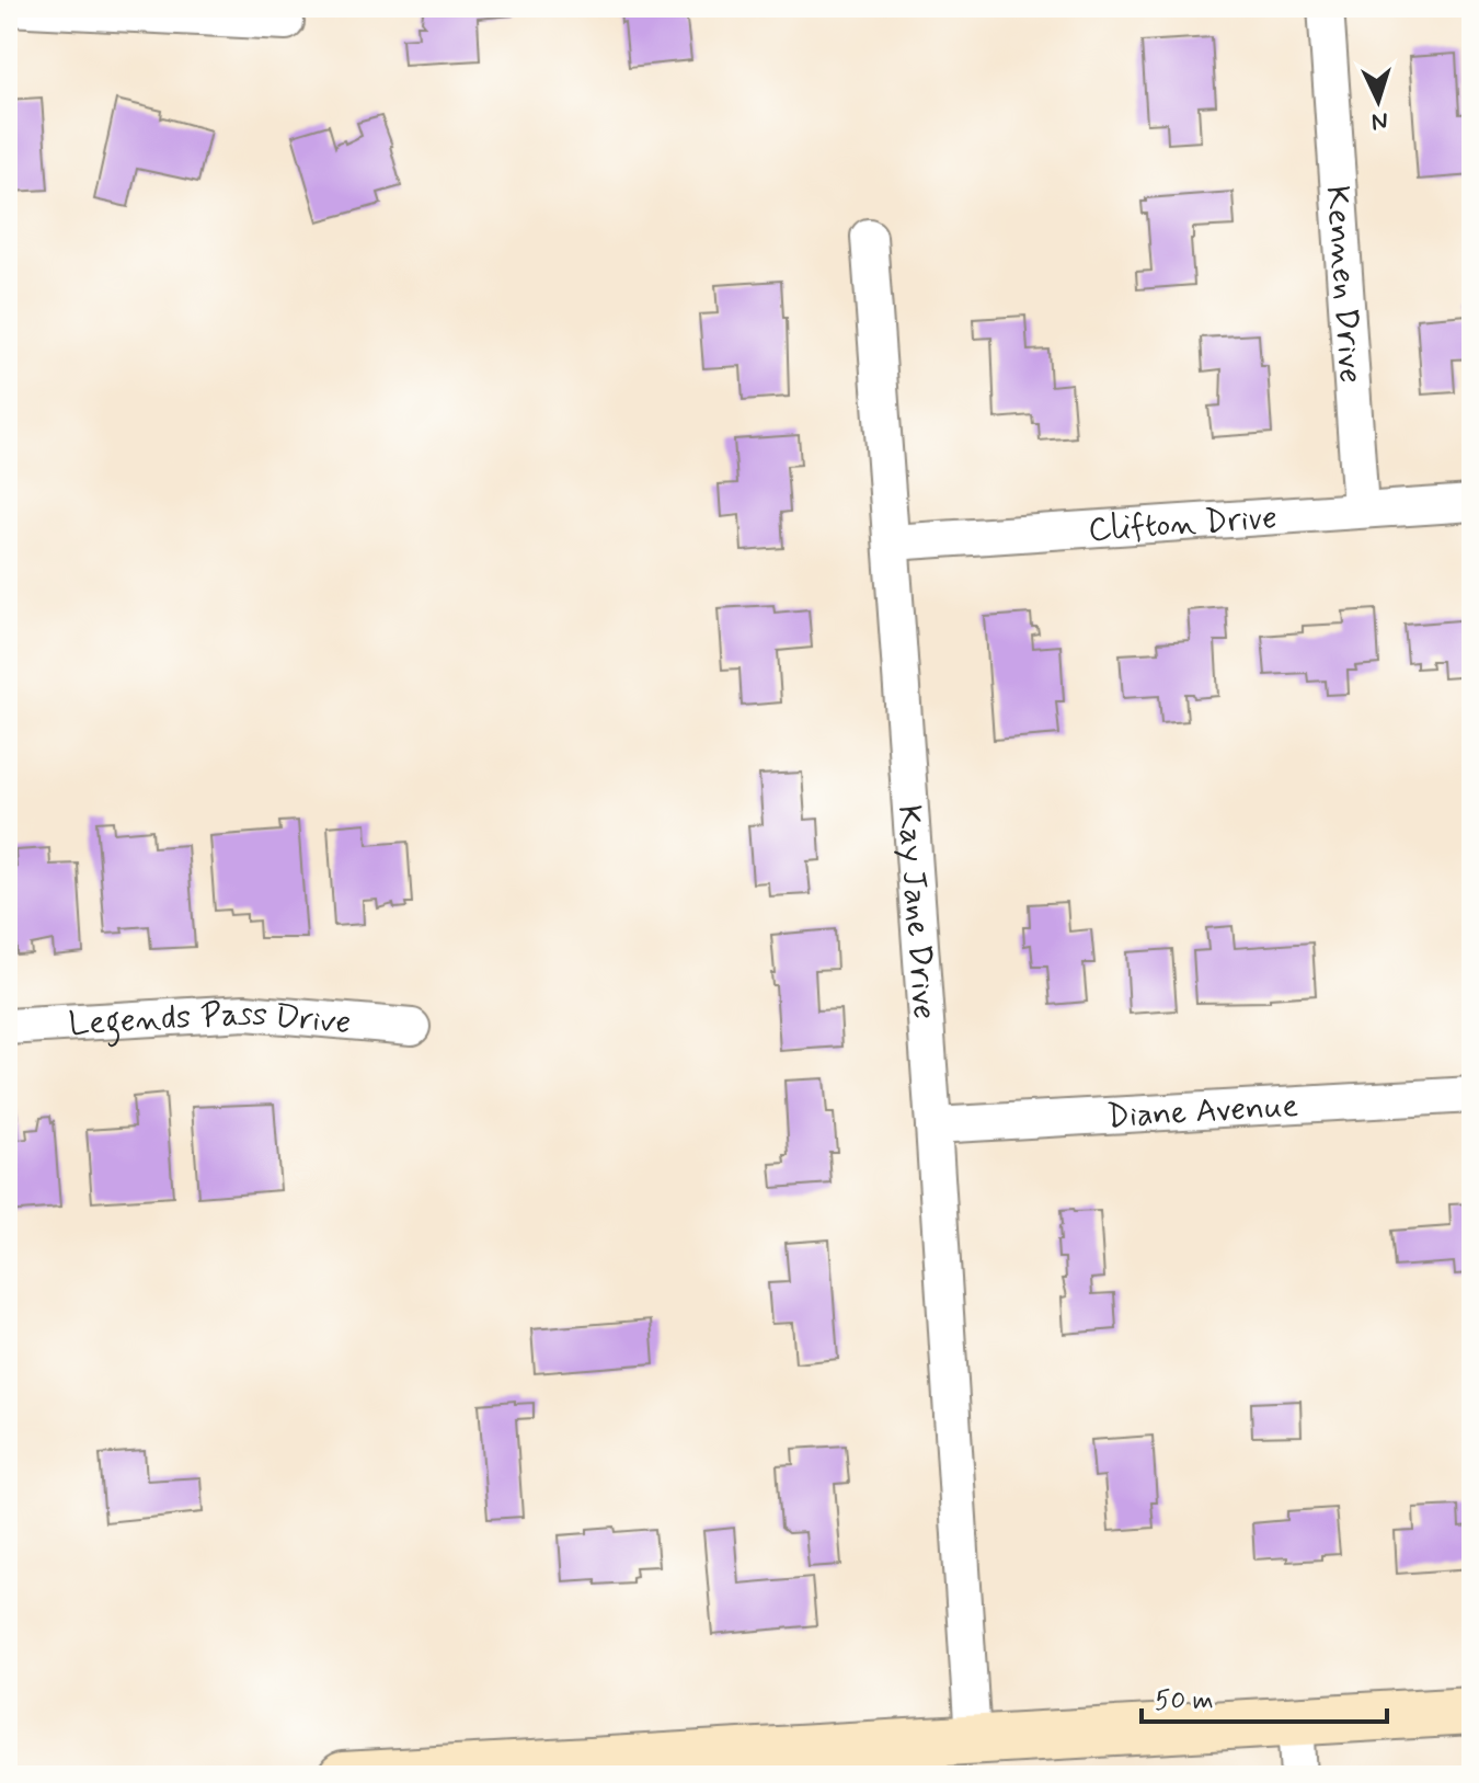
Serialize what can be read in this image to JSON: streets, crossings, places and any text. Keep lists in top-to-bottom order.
{
  "streets": {
    "street": [
      "Kennen Drive",
      "Clifton Drive",
      "Kay Jane Drive",
      "Legends Pass Drive",
      "Diane Avenue"
    ]
  },
  "crossings": [
    ["Kennen Drive", "Clifton Drive"],
    ["Clifton Drive", "Kay Jane Drive"],
    ["Kay Jane Drive", "Diane Avenue"]
  ],
  "scale_bar": "50 m",
  "north": "bottom"
}
